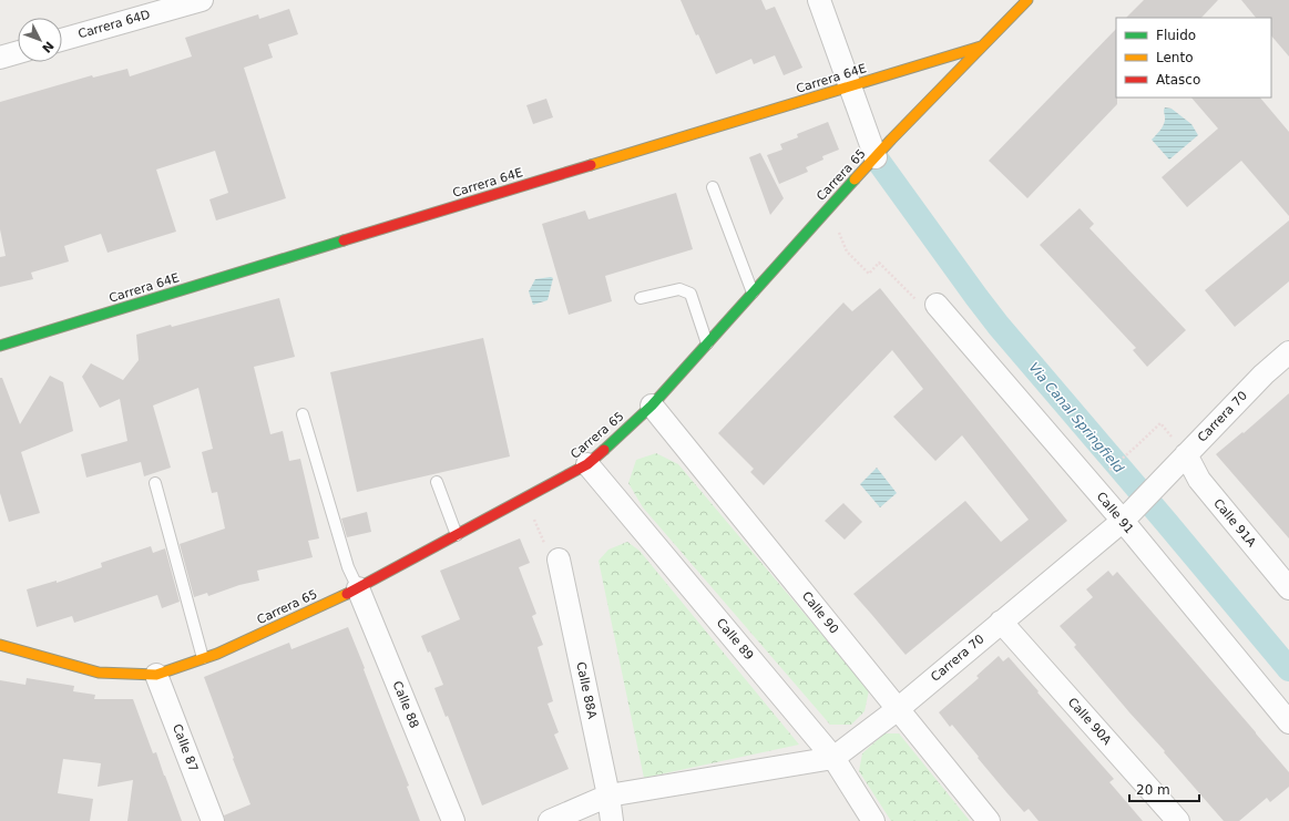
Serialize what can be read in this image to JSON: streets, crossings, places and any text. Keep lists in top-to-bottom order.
{
  "streets": {
    "street": [
      "Carrera 64D",
      "Carrera 64E",
      "Carrera 65",
      "Carrera 70",
      "Calle 91",
      "Calle 91A",
      "Calle 90",
      "Calle 89",
      "Calle 88A",
      "Calle 88",
      "Calle 90A",
      "Calle 87"
    ]
  },
  "crossings": [
    ["Carrera 64E", "Carrera 65"],
    ["Carrera 65", "Calle 90"],
    ["Carrera 65", "Calle 89"],
    ["Carrera 65", "Calle 88"],
    ["Carrera 65", "Calle 87"],
    ["Carrera 70", "Calle 91"],
    ["Carrera 70", "Calle 91A"],
    ["Carrera 70", "Calle 90"],
    ["Carrera 70", "Calle 89"],
    ["Carrera 70", "Calle 88A"],
    ["Carrera 70", "Calle 90A"]
  ],
  "water": ["Via Canal Springfield"],
  "legend": ["Fluido", "Lento", "Atasco"],
  "scale_bar": "20 m",
  "north": "bottom right"
}
